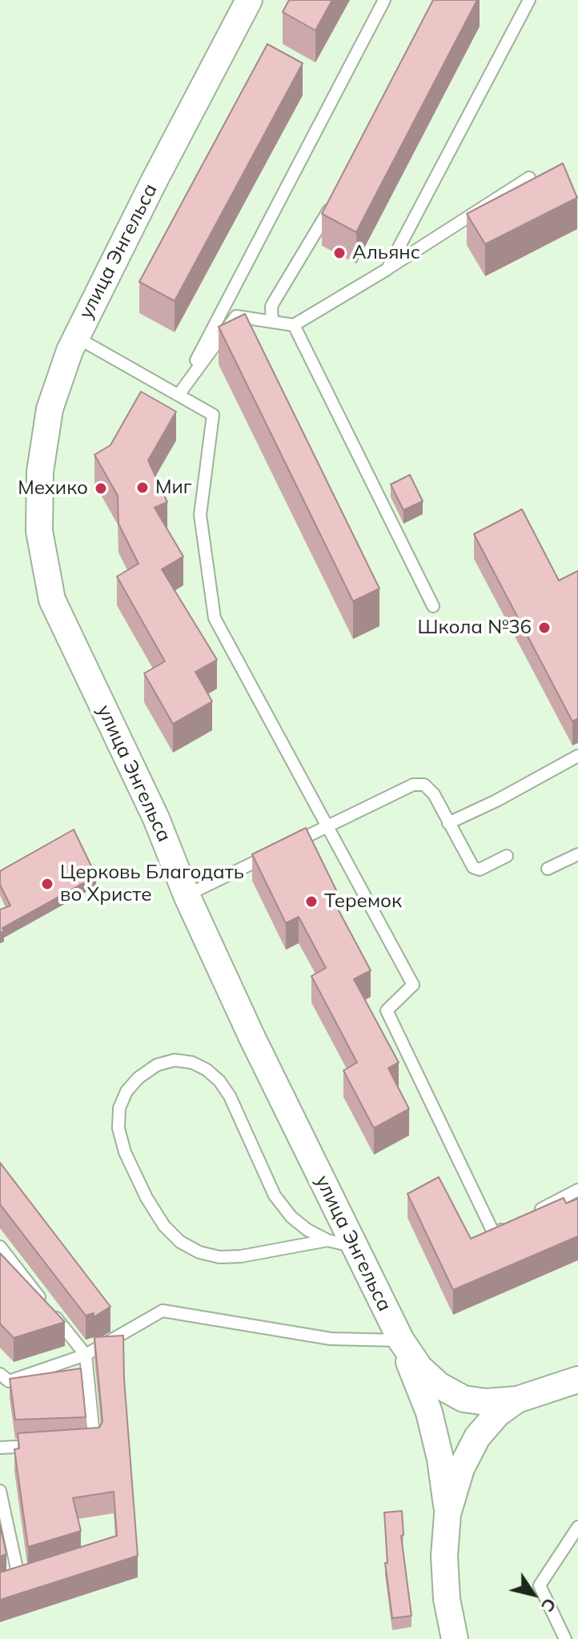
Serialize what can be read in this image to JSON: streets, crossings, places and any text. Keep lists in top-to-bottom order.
{
  "streets": {
    "street": ["улица Энгельса"]
  },
  "places": [
    "Альянс",
    "Миг",
    "Мехико",
    "Школа №36",
    "Церковь Благодать во Христе",
    "Теремок"
  ],
  "north": "bottom right"
}
